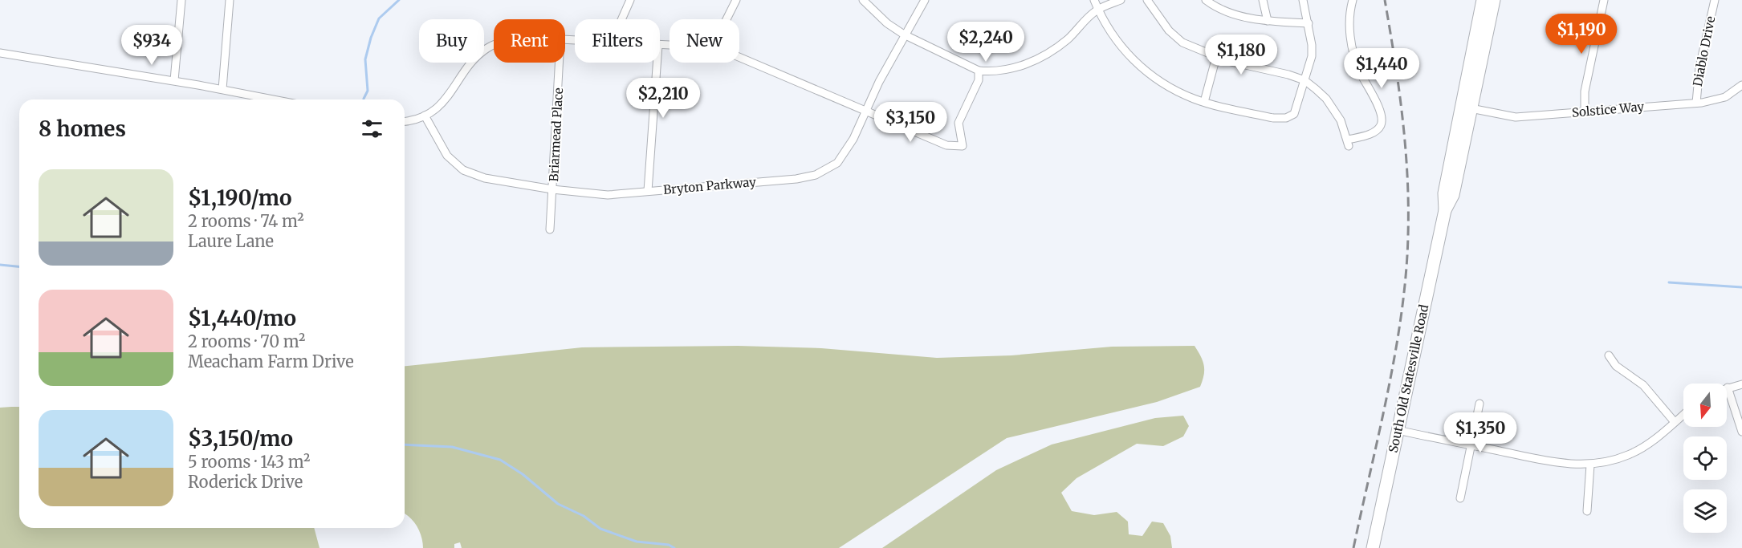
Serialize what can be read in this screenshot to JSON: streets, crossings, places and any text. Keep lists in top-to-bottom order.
{
  "streets": {
    "main road": ["South Old Statesville Road"],
    "street": [
      "Diablo Drive",
      "Solstice Way",
      "Briarmead Place",
      "Bryton Parkway"
    ]
  },
  "crossings": [
    ["Diablo Drive", "Solstice Way"],
    ["Solstice Way", "South Old Statesville Road"],
    ["Briarmead Place", "Bryton Parkway"]
  ],
  "north": "bottom",
  "page": {
    "price": [
      "$1,190",
      "$2,240",
      "$934",
      "$1,180",
      "$1,440",
      "$2,210",
      "$3,150",
      "$1,350"
    ],
    "chip": [
      "Buy",
      "Rent",
      "Filters",
      "New"
    ],
    "heading": "8 homes",
    "list": [
      {
        "name": "$1,190/mo",
        "note": "2 rooms · 74 m² · Laure Lane"
      },
      {
        "name": "$1,440/mo",
        "note": "2 rooms · 70 m² · Meacham Farm Drive"
      },
      {
        "name": "$3,150/mo",
        "note": "5 rooms · 143 m² · Roderick Drive"
      }
    ]
  }
}
